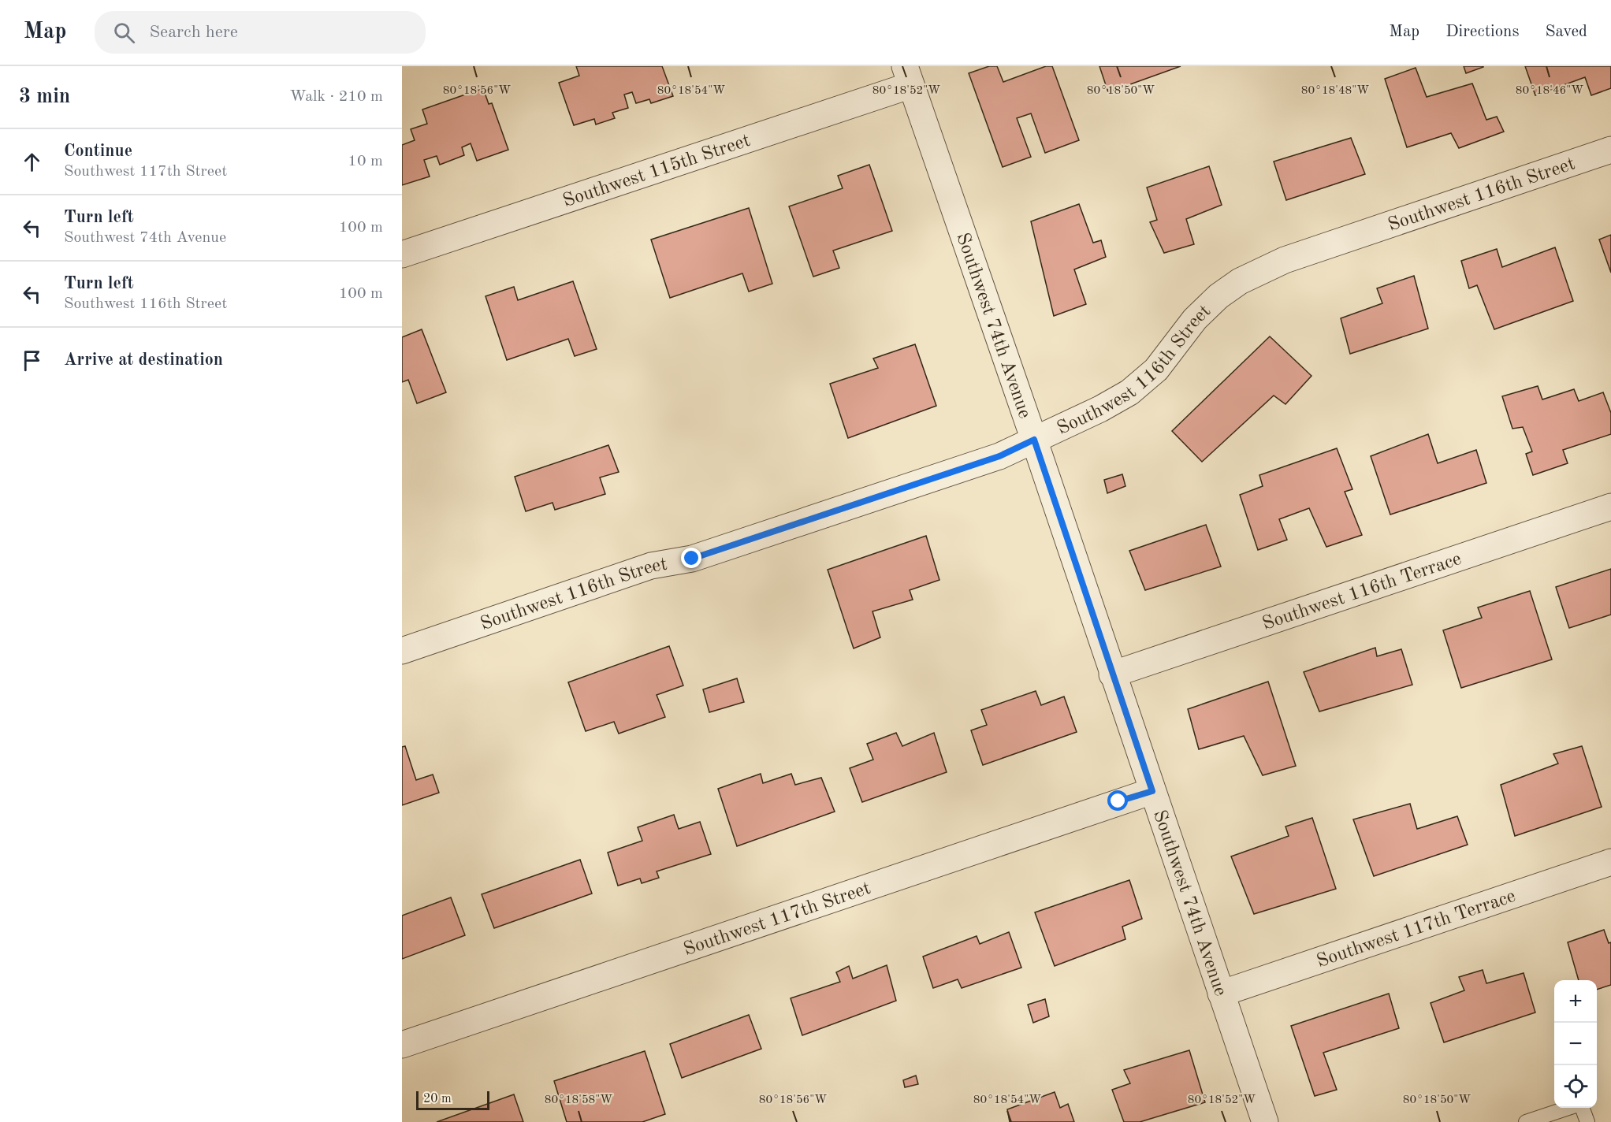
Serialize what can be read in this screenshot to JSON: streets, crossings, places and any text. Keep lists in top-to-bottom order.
{
  "streets": {
    "street": [
      "Southwest 115th Street",
      "Southwest 116th Street",
      "Southwest 74th Avenue",
      "Southwest 116th Terrace",
      "Southwest 117th Street",
      "Southwest 117th Terrace"
    ]
  },
  "crossings": [
    ["Southwest 115th Street", "Southwest 74th Avenue"],
    ["Southwest 116th Street", "Southwest 74th Avenue"],
    ["Southwest 74th Avenue", "Southwest 116th Terrace"],
    ["Southwest 74th Avenue", "Southwest 117th Street"],
    ["Southwest 74th Avenue", "Southwest 117th Terrace"]
  ],
  "scale_bar": "20 m",
  "page": {
    "header": "Map",
    "search": "Search here",
    "nav": ["Map", "Directions", "Saved"],
    "heading": ["3 min", "Walk · 210 m"],
    "list": [
      ["Continue", "Southwest 117th Street", "10 m"],
      ["Turn left", "Southwest 74th Avenue", "100 m"],
      ["Turn left", "Southwest 116th Street", "100 m"],
      "Arrive at destination"
    ],
    "map_buttons": ["+", "−"],
    "scale": "20 m"
  },
  "coordinates": [
    "80°18'56\"W",
    "80°18'54\"W",
    "80°18'52\"W",
    "80°18'50\"W",
    "80°18'48\"W",
    "80°18'46\"W",
    "80°18'58\"W"
  ]
}
